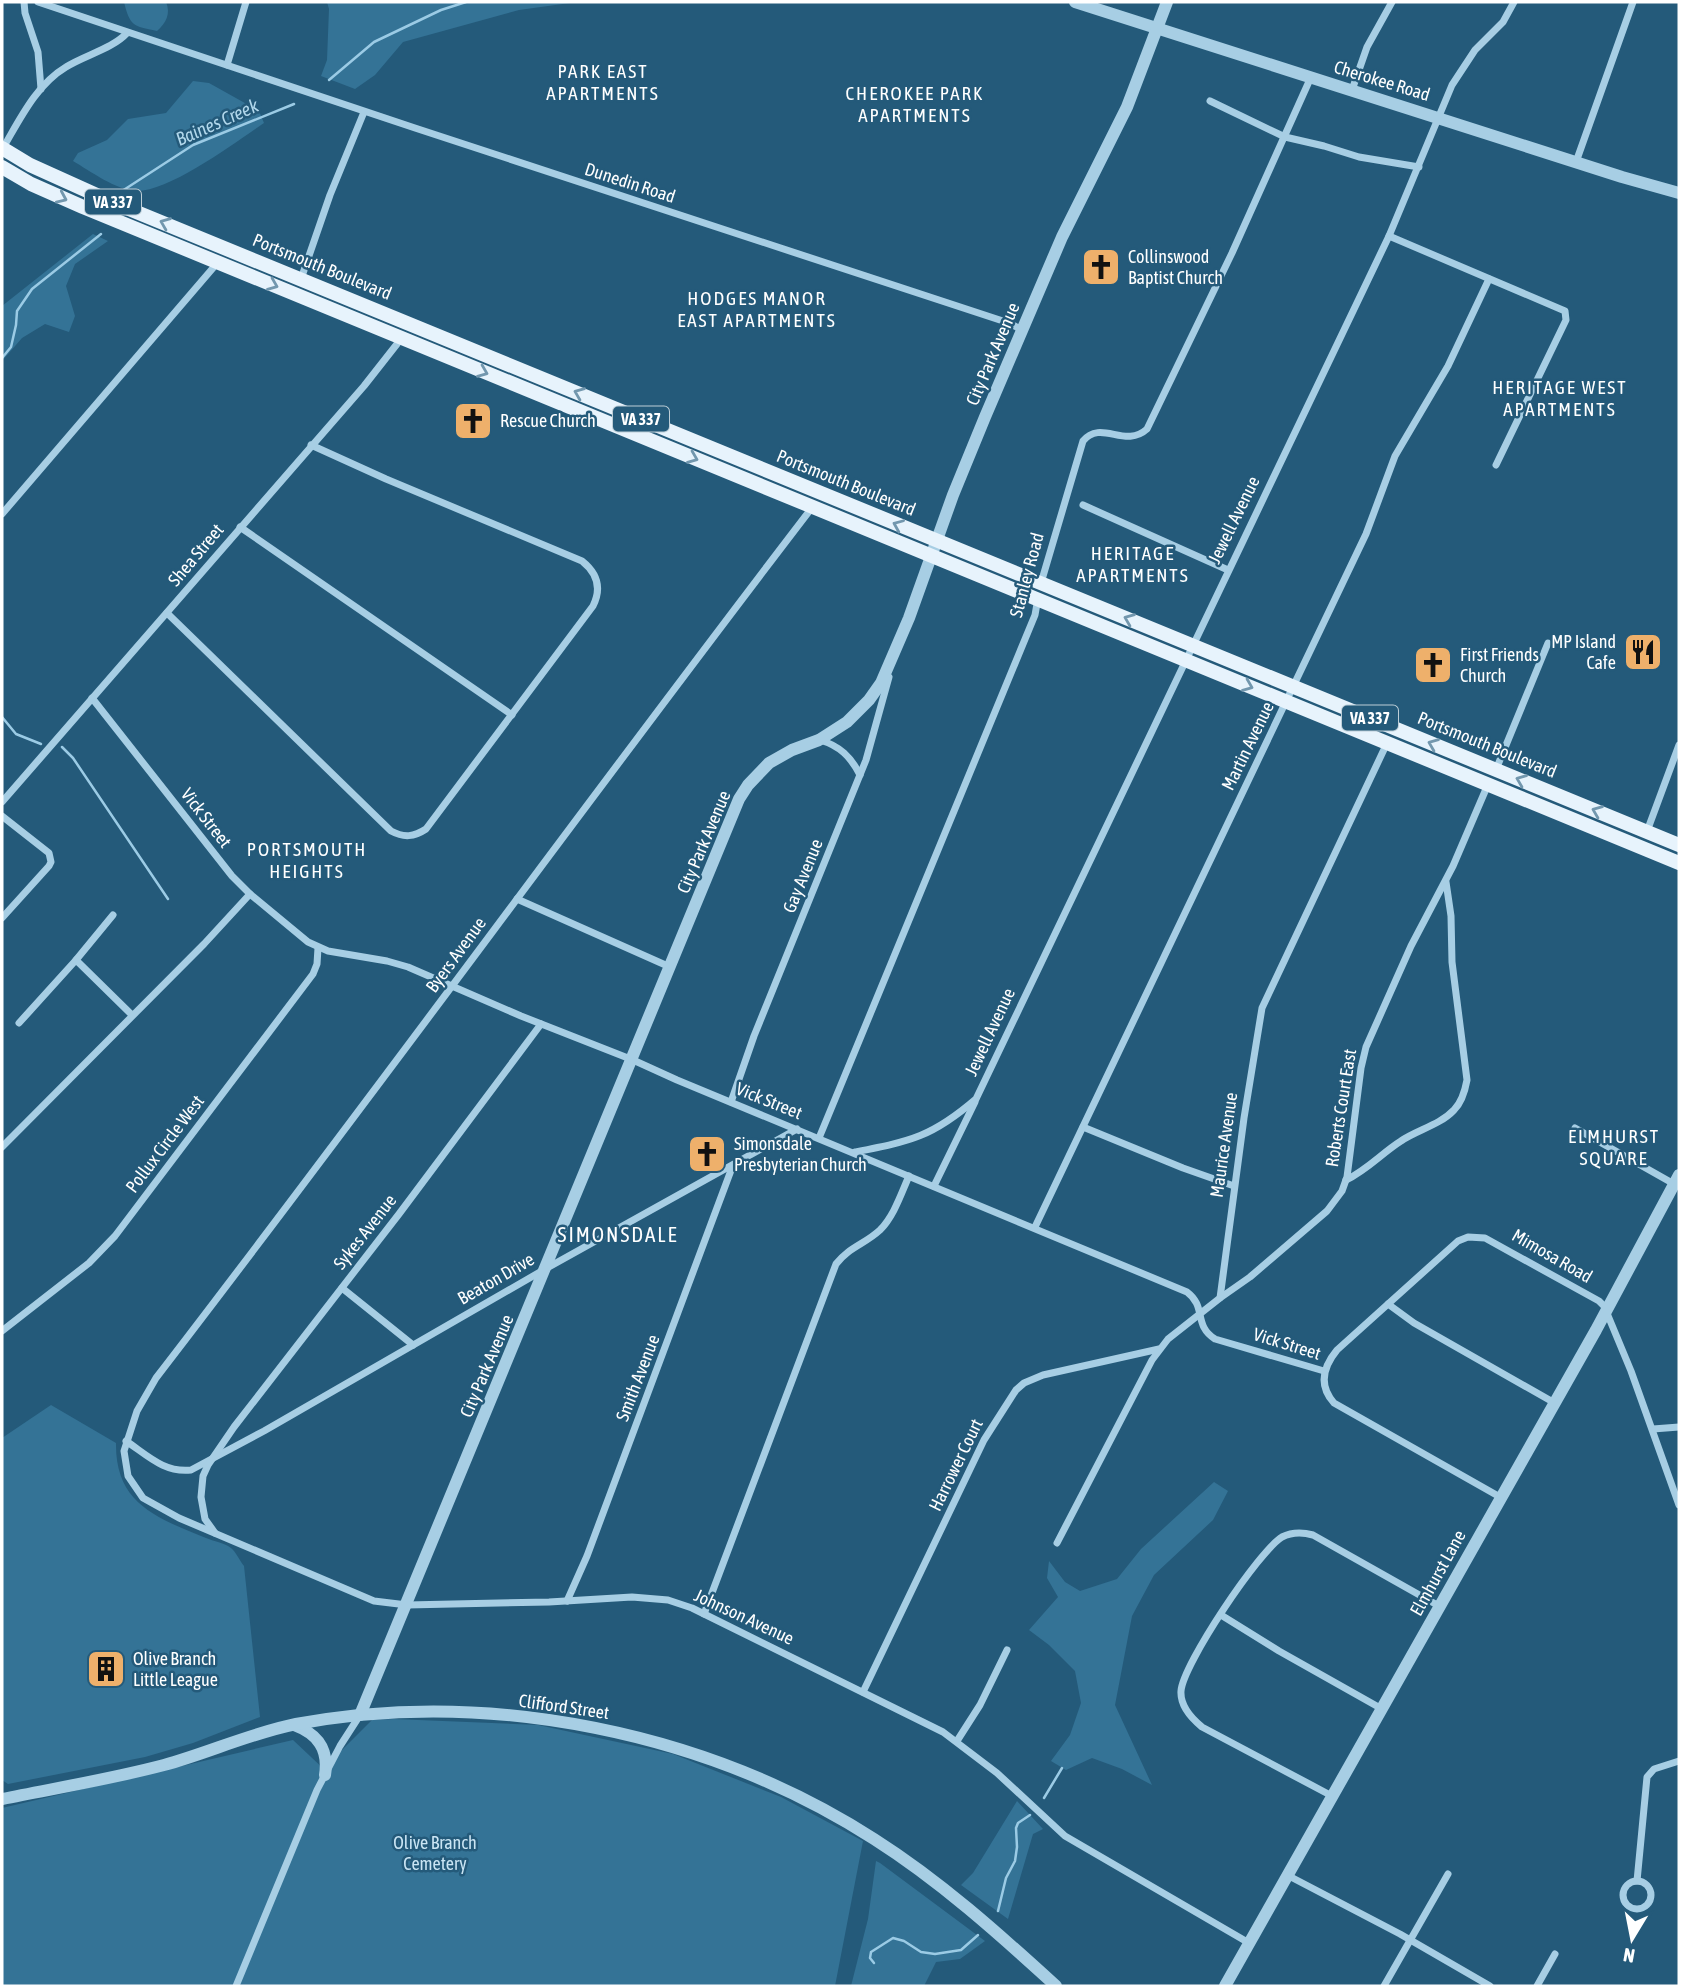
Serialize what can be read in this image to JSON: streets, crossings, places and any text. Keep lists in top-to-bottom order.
{
  "streets": {
    "main road": ["VA 337", "Portsmouth Boulevard"],
    "street": [
      "Cherokee Road",
      "Dunedin Road",
      "City Park Avenue",
      "Jewell Avenue",
      "Shea Street",
      "Stanley Road",
      "Martin Avenue",
      "Vick Street",
      "Gay Avenue",
      "Byers Avenue",
      "Roberts Court East",
      "Pollux Circle West",
      "Maurice Avenue",
      "Sykes Avenue",
      "Mimosa Road",
      "Beaton Drive",
      "Smith Avenue",
      "Harrower Court",
      "Elmhurst Lane",
      "Johnson Avenue",
      "Clifford Street"
    ]
  },
  "crossings": [
    ["Cherokee Road", "City Park Avenue"],
    ["Cherokee Road", "Jewell Avenue"],
    ["Cherokee Road", "Stanley Road"],
    ["Dunedin Road", "City Park Avenue"],
    ["Portsmouth Boulevard", "City Park Avenue"],
    ["Portsmouth Boulevard", "Jewell Avenue"],
    ["Portsmouth Boulevard", "Shea Street"],
    ["Portsmouth Boulevard", "Stanley Road"],
    ["Portsmouth Boulevard", "Martin Avenue"],
    ["Portsmouth Boulevard", "Byers Avenue"],
    ["Portsmouth Boulevard", "Roberts Court East"],
    ["Portsmouth Boulevard", "Maurice Avenue"],
    ["City Park Avenue", "Vick Street"],
    ["City Park Avenue", "Gay Avenue"],
    ["City Park Avenue", "Beaton Drive"],
    ["City Park Avenue", "Johnson Avenue"],
    ["City Park Avenue", "Clifford Street"],
    ["Jewell Avenue", "Vick Street"],
    ["Shea Street", "Vick Street"],
    ["Stanley Road", "Vick Street"],
    ["Martin Avenue", "Vick Street"],
    ["Vick Street", "Gay Avenue"],
    ["Vick Street", "Byers Avenue"],
    ["Vick Street", "Pollux Circle West"],
    ["Vick Street", "Sykes Avenue"],
    ["Vick Street", "Mimosa Road"],
    ["Vick Street", "Beaton Drive"],
    ["Vick Street", "Elmhurst Lane"],
    ["Byers Avenue", "Beaton Drive"],
    ["Byers Avenue", "Johnson Avenue"],
    ["Roberts Court East", "Maurice Avenue"],
    ["Sykes Avenue", "Beaton Drive"],
    ["Mimosa Road", "Elmhurst Lane"],
    ["Beaton Drive", "Smith Avenue"],
    ["Beaton Drive", "Johnson Avenue"],
    ["Smith Avenue", "Johnson Avenue"],
    ["Harrower Court", "Johnson Avenue"],
    ["Elmhurst Lane", "Johnson Avenue"]
  ],
  "districts": [
    "PARK EAST APARTMENTS",
    "CHEROKEE PARK APARTMENTS",
    "HODGES MANOR EAST APARTMENTS",
    "HERITAGE WEST APARTMENTS",
    "HERITAGE APARTMENTS",
    "PORTSMOUTH HEIGHTS",
    "ELMHURST SQUARE",
    "SIMONSDALE"
  ],
  "water": ["Baines Creek"],
  "parks": ["Olive Branch Cemetery"],
  "places": {
    "church": [
      "Collinswood Baptist Church",
      "Rescue Church",
      "First Friends Church",
      "Simonsdale Presbyterian Church"
    ],
    "restaurant": ["MP Island Cafe"],
    "building": ["Olive Branch Little League"]
  },
  "north": "bottom"
}
